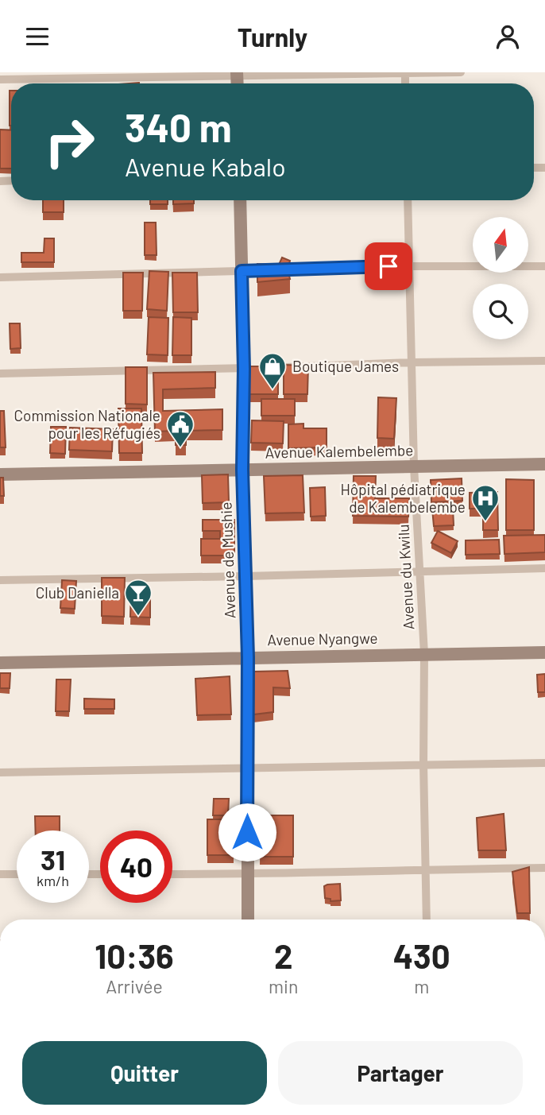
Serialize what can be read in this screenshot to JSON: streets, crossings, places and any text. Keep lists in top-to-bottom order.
{
  "streets": {
    "street": [
      "Avenue Kalembelembe",
      "Avenue de Mushie",
      "Avenue du Kwilu",
      "Avenue Nyangwe"
    ]
  },
  "crossings": [
    ["Avenue Kalembelembe", "Avenue de Mushie"],
    ["Avenue Kalembelembe", "Avenue du Kwilu"],
    ["Avenue de Mushie", "Avenue Nyangwe"],
    ["Avenue du Kwilu", "Avenue Nyangwe"]
  ],
  "places": {
    "shop": ["Boutique James"],
    "public building": ["Commission Nationale pour les Réfugiés"],
    "hospital": ["Hôpital pédiatrique de Kalembelembe"],
    "bar": ["Club Daniella"]
  },
  "north": "top",
  "page": {
    "header": "Turnly",
    "turn": ["340 m", "Avenue Kabalo"],
    "speed": "31 km/h",
    "limit": "40",
    "eta": [
      "10:36",
      "Arrivée",
      "2",
      "min",
      "430",
      "m"
    ],
    "buttons": ["Quitter", "Partager"]
  }
}
